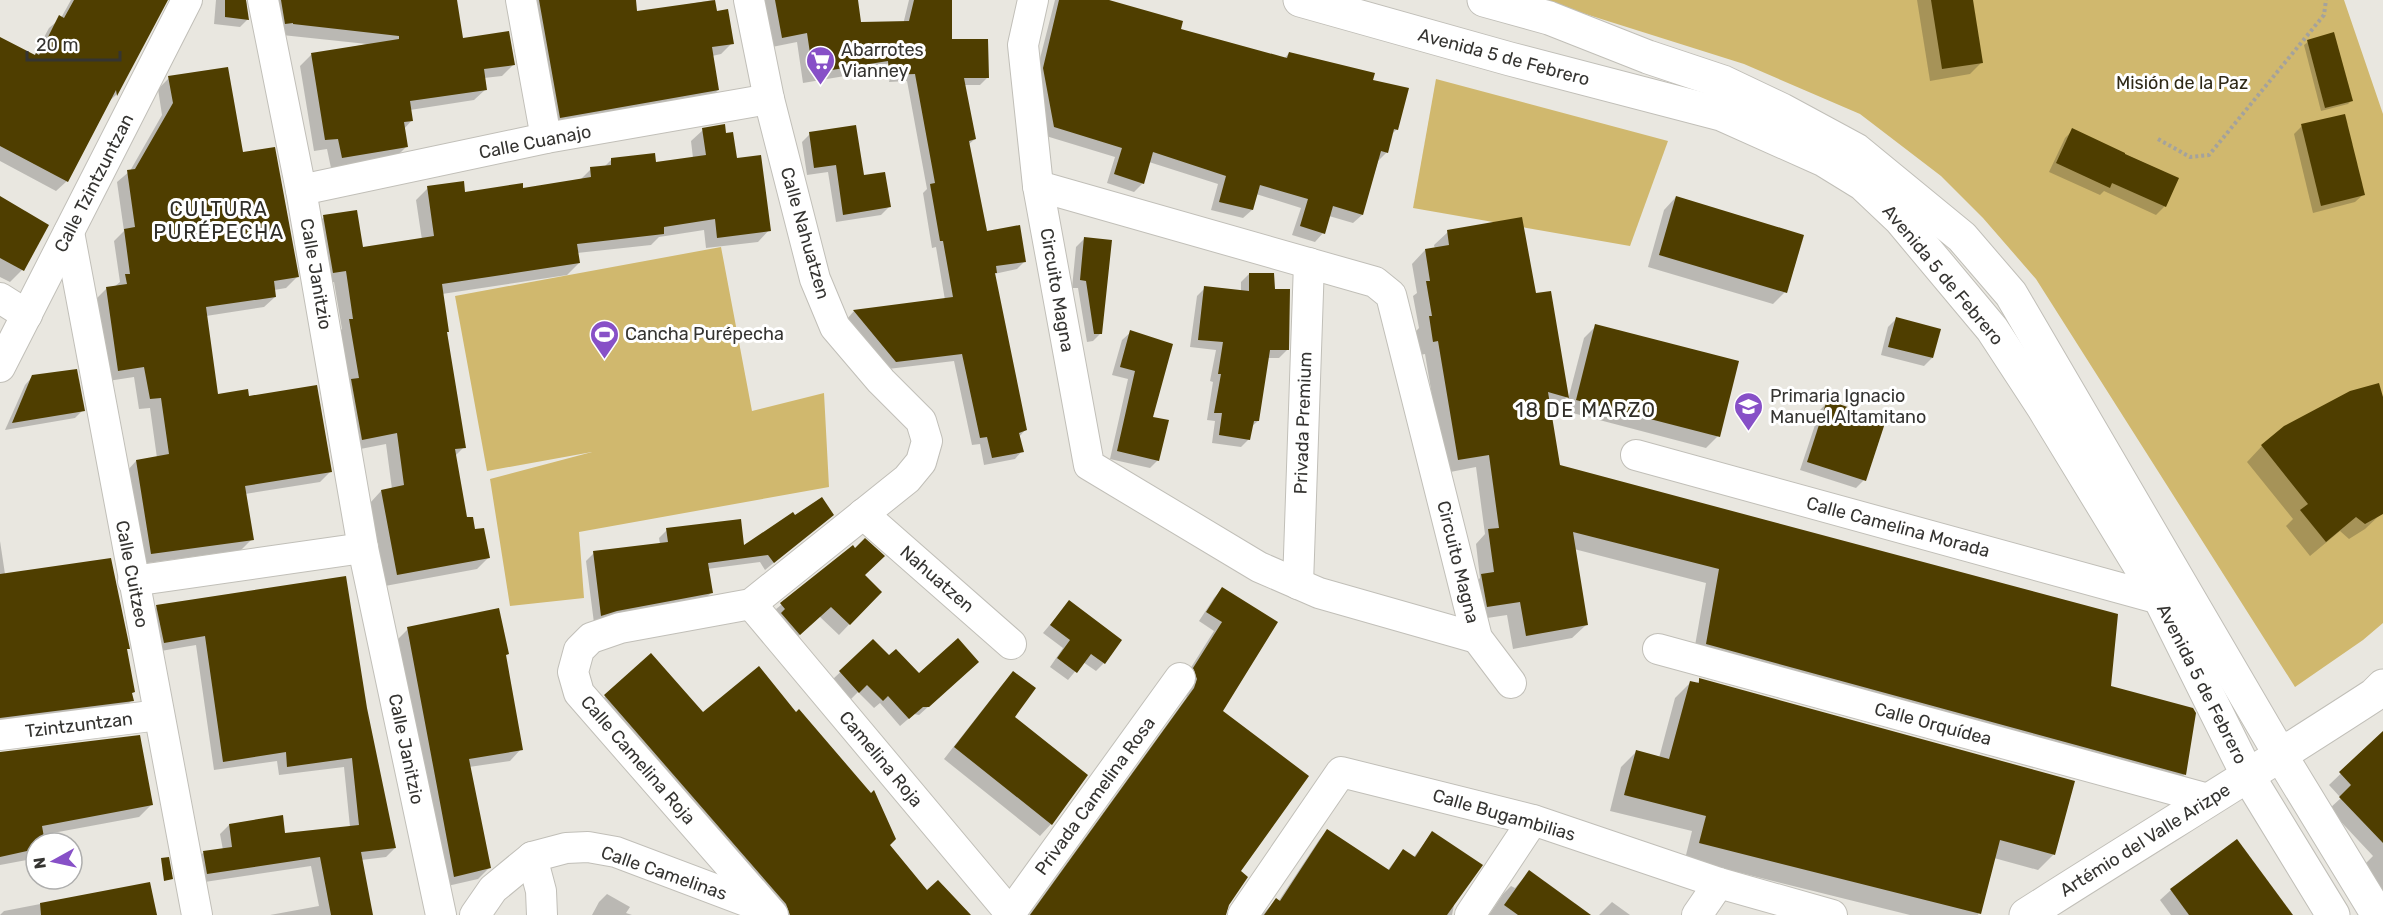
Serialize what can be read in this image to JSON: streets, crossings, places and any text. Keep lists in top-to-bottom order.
{
  "streets": {
    "street": [
      "Avenida 5 de Febrero",
      "Calle Cuanajo",
      "Calle Tzintzuntzan",
      "Calle Nahuatzen",
      "Calle Janitzio",
      "Circuito Magna",
      "Privada Premium",
      "Calle Camelina Morada",
      "Calle Cuitzeo",
      "Nahuatzen",
      "Calle Orquídea",
      "Tzintzuntzan",
      "Camelina Roja",
      "Calle Camelina Roja",
      "Privada Camelina Rosa",
      "Calle Bugambilias",
      "Artémio del Valle Arizpe",
      "Calle Camelinas"
    ]
  },
  "crossings": [
    ["Avenida 5 de Febrero", "Calle Camelina Morada"],
    ["Avenida 5 de Febrero", "Artémio del Valle Arizpe"],
    ["Calle Cuanajo", "Calle Nahuatzen"],
    ["Calle Cuanajo", "Calle Janitzio"],
    ["Calle Tzintzuntzan", "Calle Cuitzeo"],
    ["Calle Nahuatzen", "Nahuatzen"],
    ["Calle Nahuatzen", "Camelina Roja"],
    ["Calle Nahuatzen", "Calle Camelina Roja"],
    ["Circuito Magna", "Privada Premium"],
    ["Calle Cuitzeo", "Tzintzuntzan"],
    ["Calle Orquídea", "Artémio del Valle Arizpe"],
    ["Camelina Roja", "Calle Camelina Roja"],
    ["Camelina Roja", "Privada Camelina Rosa"],
    ["Calle Camelina Roja", "Calle Camelinas"]
  ],
  "districts": ["CULTURA PURÉPECHA", "18 DE MARZO"],
  "parks": ["Misión de la Paz"],
  "places": {
    "supermarket": ["Abarrotes Vianney"],
    "sports": ["Cancha Purépecha"],
    "school or university": ["Primaria Ignacio Manuel Altamitano"]
  },
  "scale_bar": "20 m",
  "north": "left"
}
